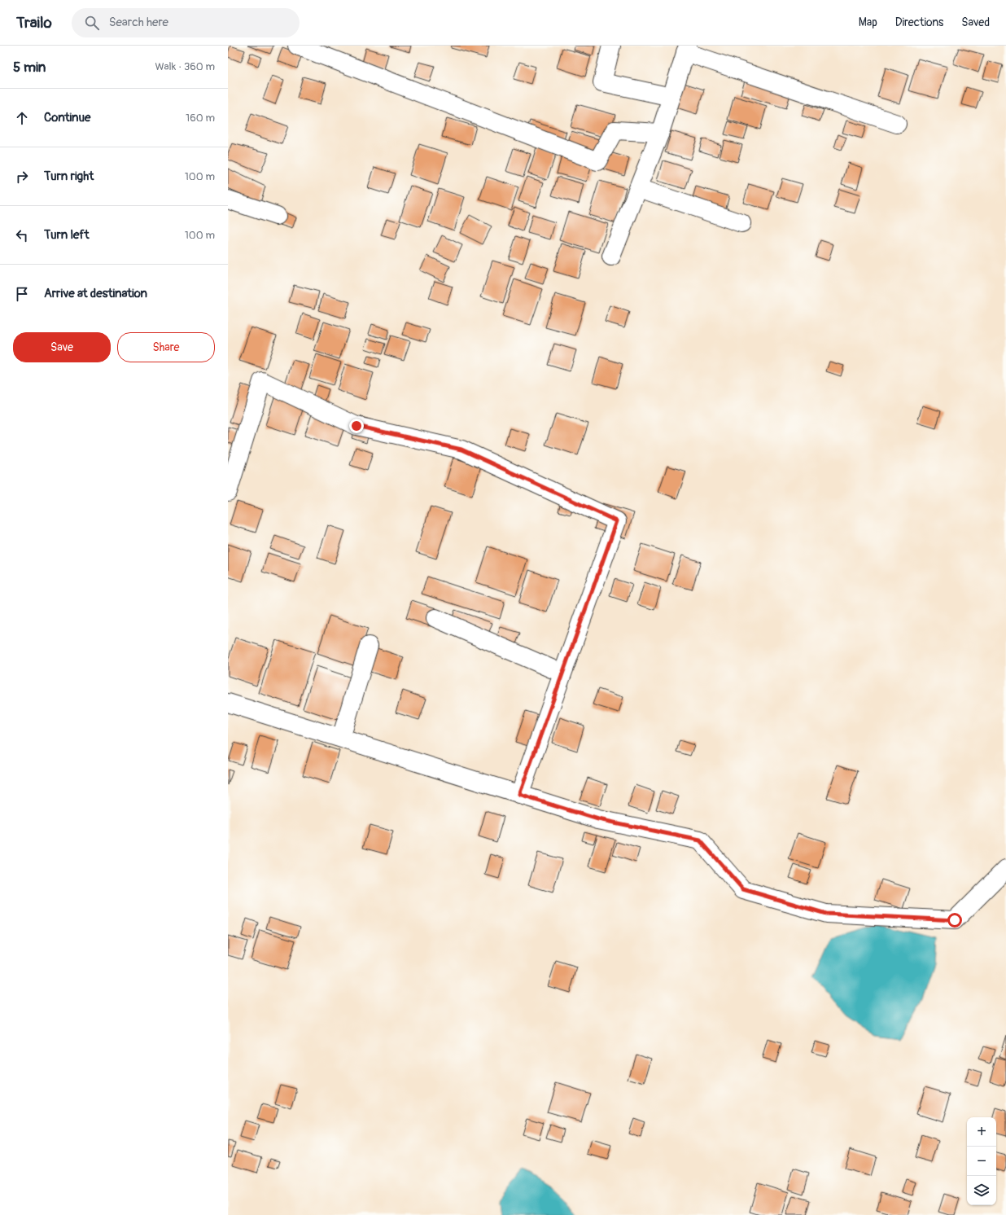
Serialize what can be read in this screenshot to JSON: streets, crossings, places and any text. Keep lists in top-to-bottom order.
{
  "page": {
    "header": "Trailo",
    "search": "Search here",
    "nav": ["Map", "Directions", "Saved"],
    "heading": ["5 min", "Walk · 360 m"],
    "list": [
      ["Continue", "160 m"],
      ["Turn right", "100 m"],
      ["Turn left", "100 m"],
      "Arrive at destination"
    ],
    "buttons": ["Save", "Share"],
    "map_buttons": ["+", "−"]
  }
}
